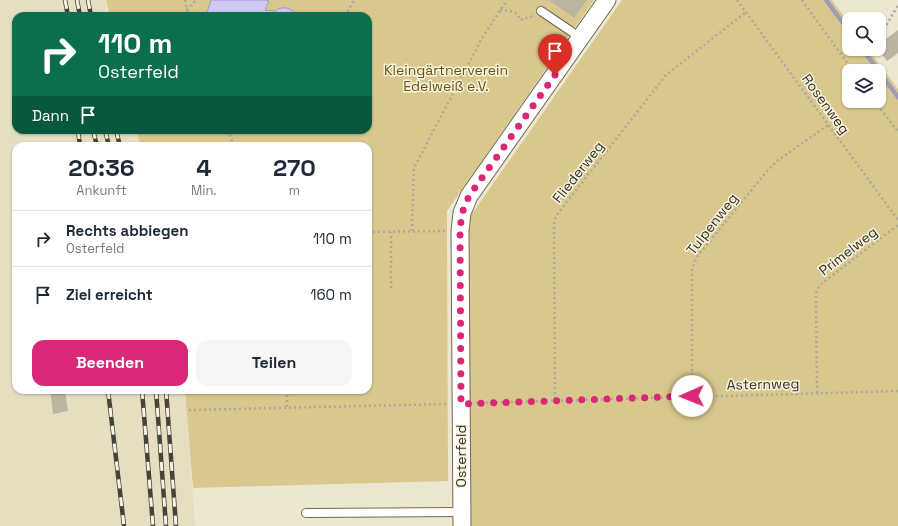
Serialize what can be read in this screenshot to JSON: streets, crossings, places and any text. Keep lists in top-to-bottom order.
{
  "streets": {
    "street": ["Osterfeld"],
    "path": [
      "Rosenweg",
      "Fliederweg",
      "Tulpenweg",
      "Primelweg",
      "Asternweg"
    ]
  },
  "crossings": [
    ["Rosenweg", "Fliederweg"],
    ["Rosenweg", "Tulpenweg"],
    ["Fliederweg", "Asternweg"],
    ["Tulpenweg", "Asternweg"],
    ["Primelweg", "Asternweg"],
    ["Asternweg", "Osterfeld"]
  ],
  "parks": ["Kleingärtnerverein Edelweiß e.V."],
  "page": {
    "turn": ["110 m", "Osterfeld"],
    "then": "Dann",
    "eta": [
      "20:36",
      "Ankunft",
      "4",
      "Min.",
      "270",
      "m"
    ],
    "list": [
      {
        "name": "Rechts abbiegen",
        "note": "Osterfeld",
        "value": "110 m"
      },
      {
        "name": "Ziel erreicht",
        "value": "160 m"
      }
    ],
    "buttons": ["Beenden", "Teilen"]
  }
}
